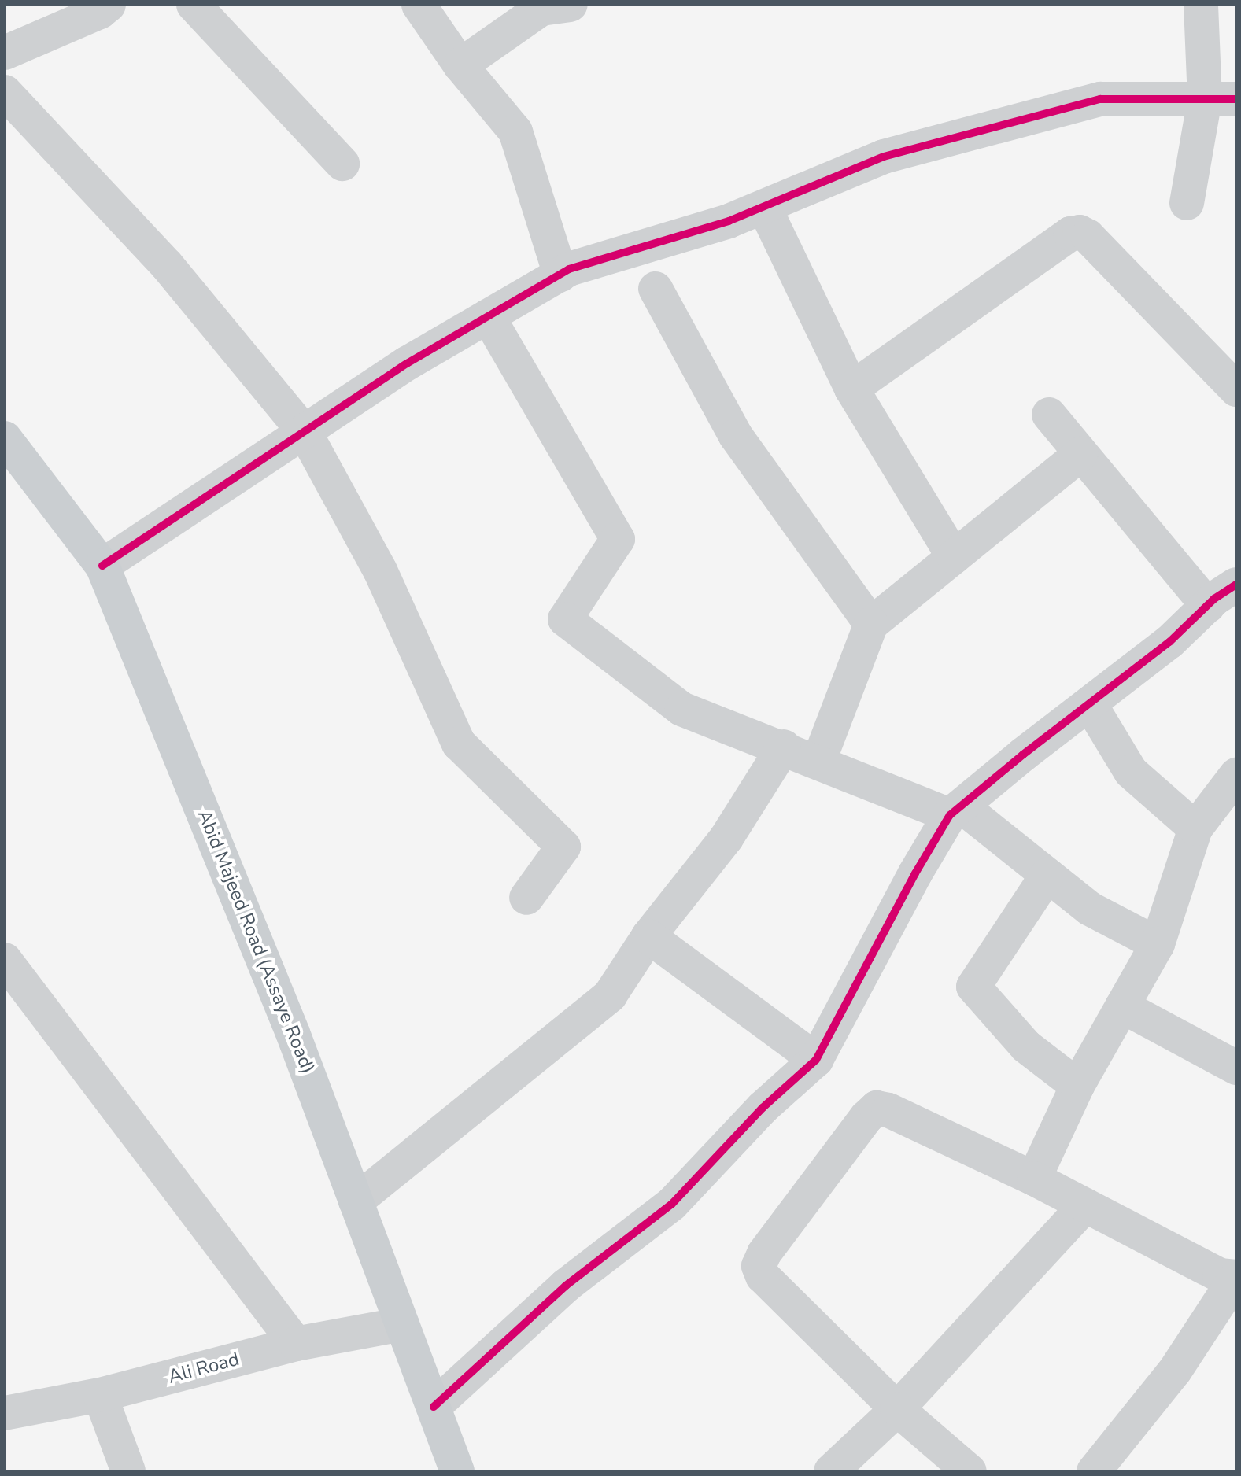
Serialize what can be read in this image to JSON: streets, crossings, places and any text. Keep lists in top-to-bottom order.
{
  "streets": {
    "main road": ["Abid Majeed Road (Assaye Road)"],
    "street": ["Ali Road"]
  },
  "crossings": [
    ["Abid Majeed Road (Assaye Road)", "Ali Road"]
  ]
}
